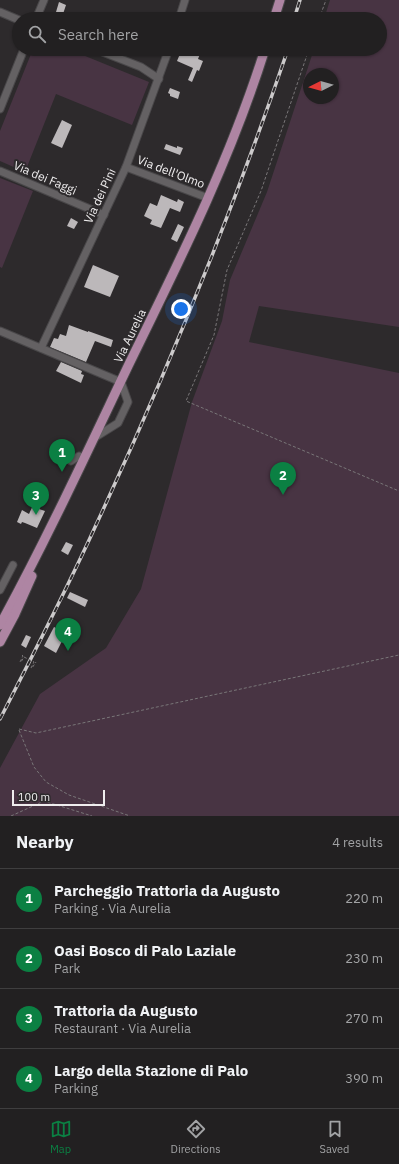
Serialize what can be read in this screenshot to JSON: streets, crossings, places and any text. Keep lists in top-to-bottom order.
{
  "streets": {
    "main road": ["Via Aurelia"],
    "street": ["Via dell'Olmo", "Via dei Faggi", "Via dei Pini"]
  },
  "crossings": [
    ["Via dell'Olmo", "Via dei Pini"],
    ["Via dell'Olmo", "Via Aurelia"],
    ["Via dei Faggi", "Via dei Pini"]
  ],
  "scale_bar": "100 m",
  "north": "left",
  "page": {
    "search": "Search here",
    "pins": [
      "1",
      "2",
      "3",
      "4"
    ],
    "scale": "100 m",
    "heading": ["Nearby", "4 results"],
    "list": [
      {
        "mark": "1",
        "name": "Parcheggio Trattoria da Augusto",
        "note": "Parking · Via Aurelia",
        "value": "220 m"
      },
      {
        "mark": "2",
        "name": "Oasi Bosco di Palo Laziale",
        "note": "Park",
        "value": "230 m"
      },
      {
        "mark": "3",
        "name": "Trattoria da Augusto",
        "note": "Restaurant · Via Aurelia",
        "value": "270 m"
      },
      {
        "mark": "4",
        "name": "Largo della Stazione di Palo",
        "note": "Parking",
        "value": "390 m"
      }
    ],
    "nav": ["Map", "Directions", "Saved"]
  }
}
